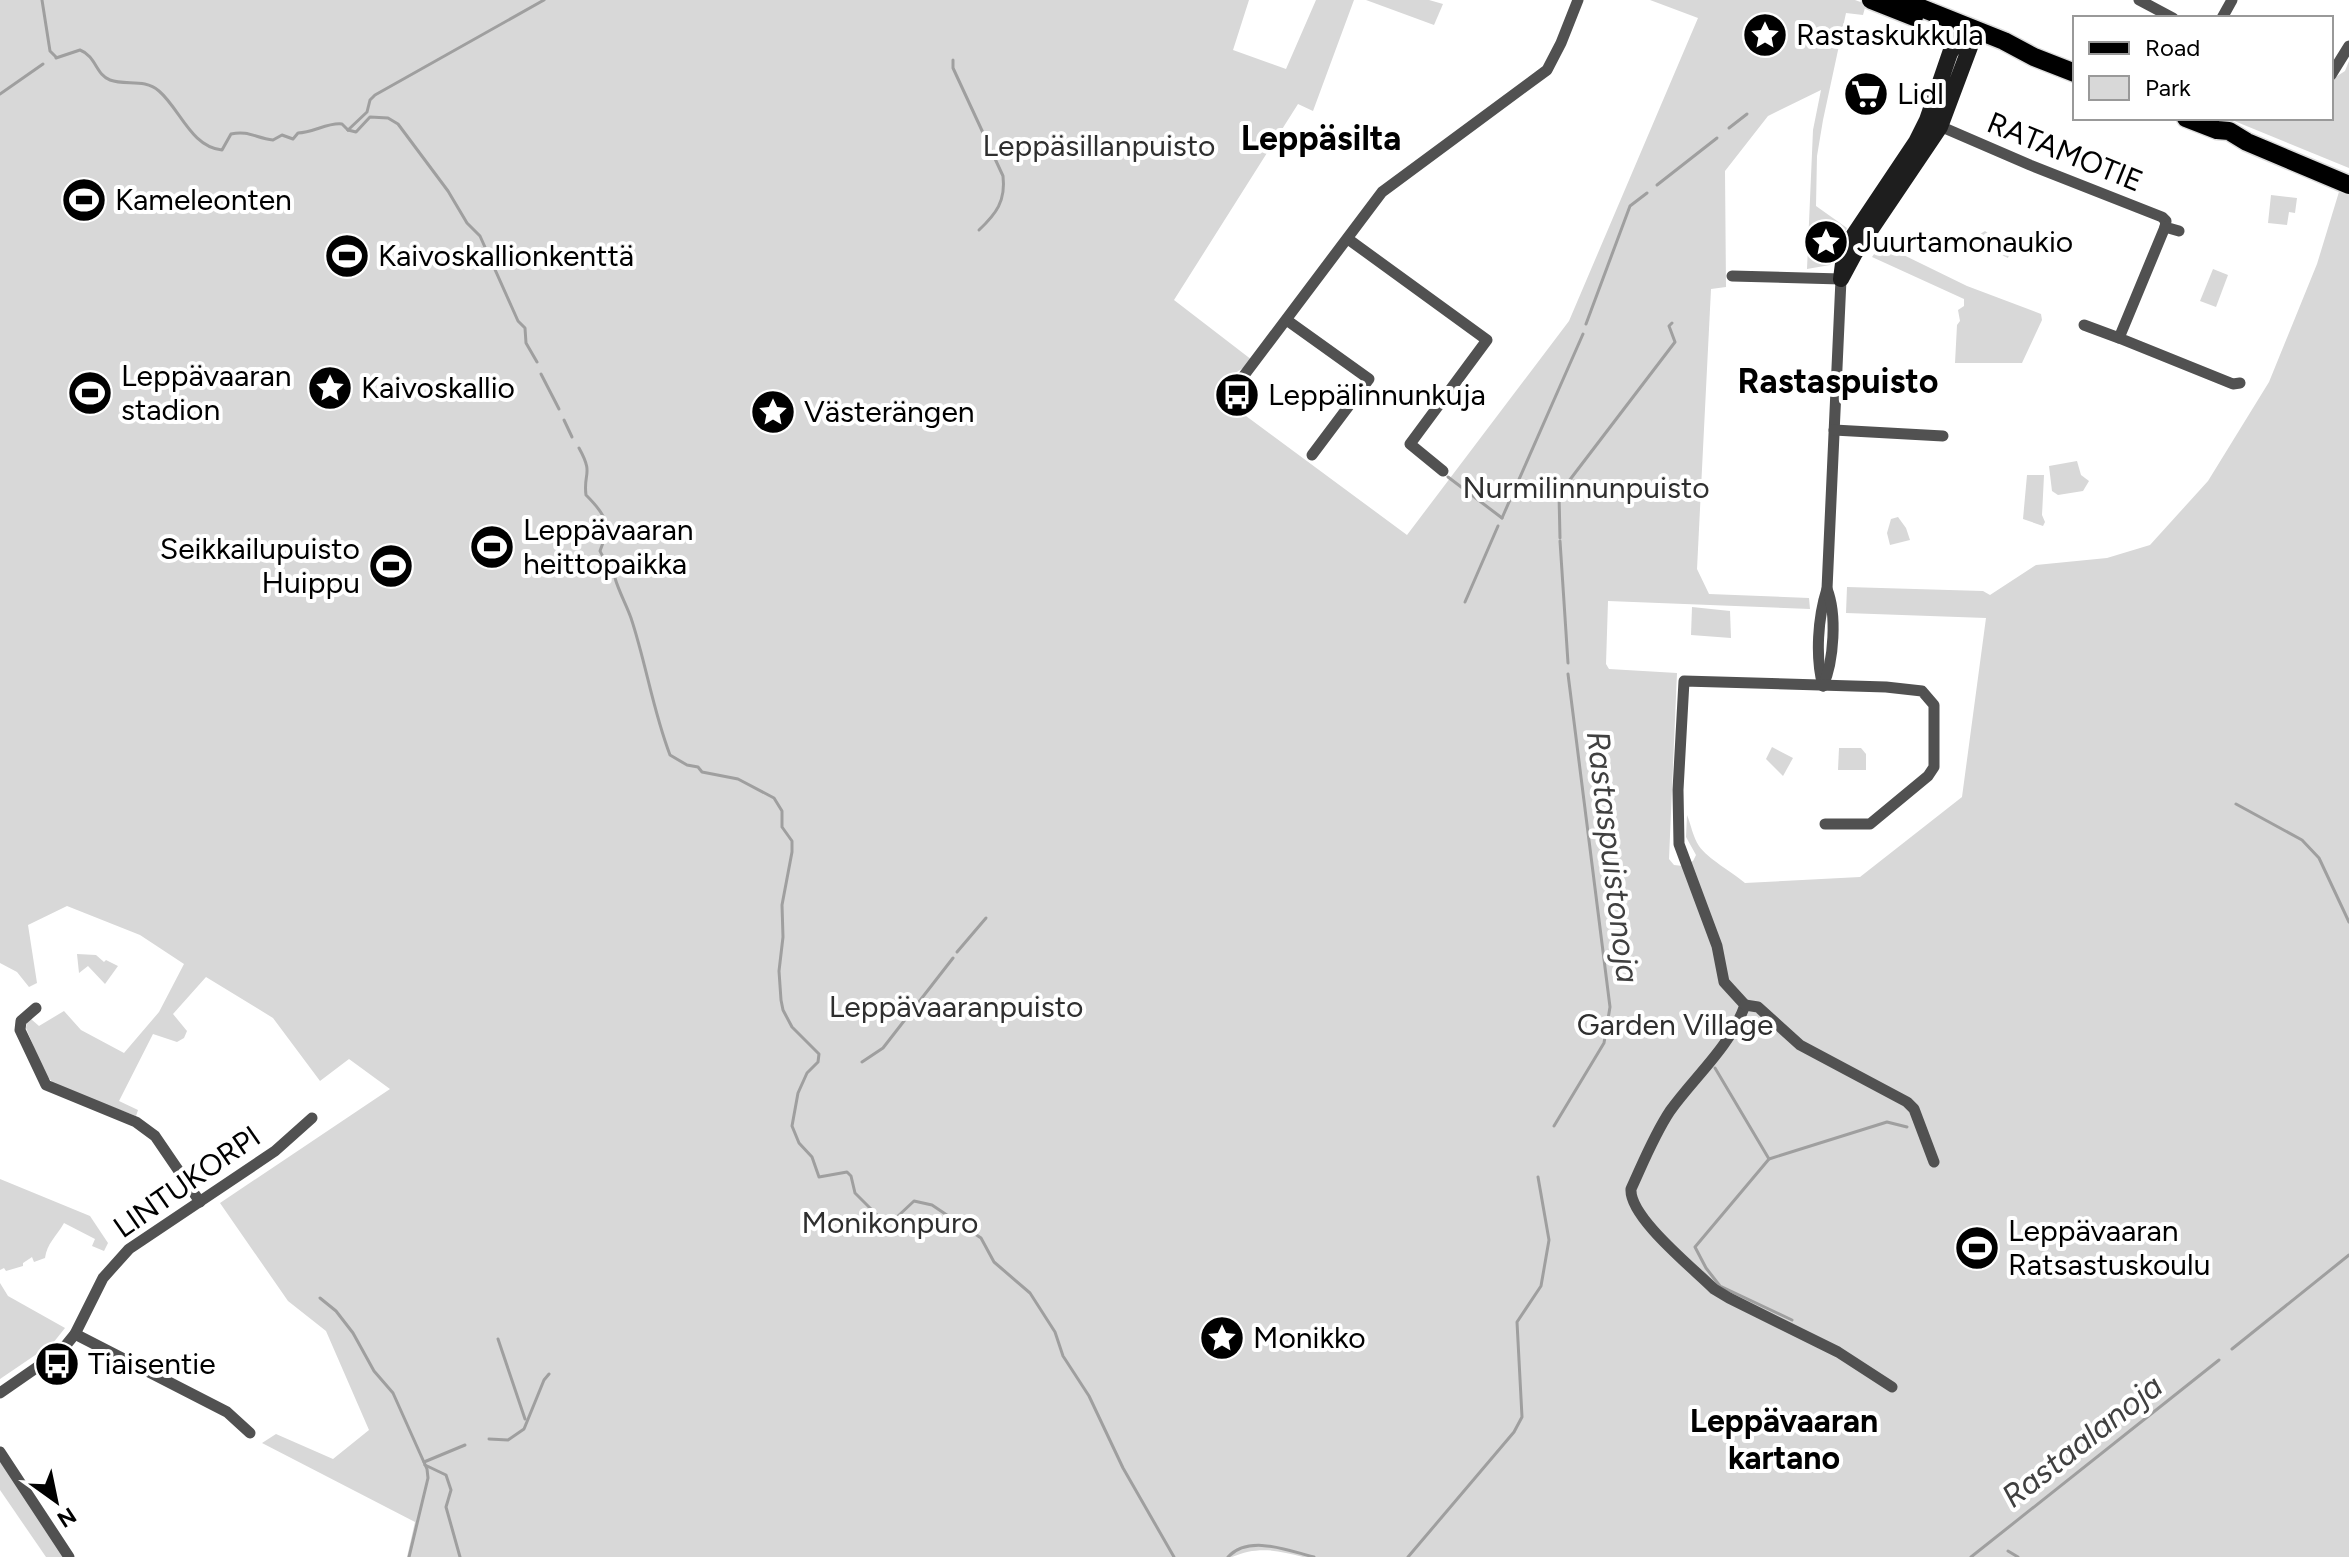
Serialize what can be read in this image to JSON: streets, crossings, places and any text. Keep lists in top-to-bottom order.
{
  "streets": {
    "street": ["RATAMOTIE", "LINTUKORPI"]
  },
  "districts": ["Leppäsilta", "Rastaspuisto", "Leppävaaran kartano"],
  "water": ["Rastaspuistonoja", "Rastaalanoja"],
  "parks": [
    "Leppäsillanpuisto",
    "Nurmilinnunpuisto",
    "Leppävaaranpuisto",
    "Garden Village",
    "Monikonpuro"
  ],
  "places": {
    "place": [
      "Rastaskukkula",
      "Juurtamonaukio",
      "Kaivoskallio",
      "Västerängen",
      "Monikko"
    ],
    "supermarket": ["Lidl"],
    "sports": [
      "Kameleonten",
      "Kaivoskallionkenttä",
      "Leppävaaran stadion",
      "Leppävaaran heittopaikka",
      "Seikkailupuisto Huippu",
      "Leppävaaran Ratsastuskoulu"
    ],
    "bus stop": ["Leppälinnunkuja", "Tiaisentie"]
  },
  "legend": ["Road", "Park"],
  "north": "bottom right"
}
